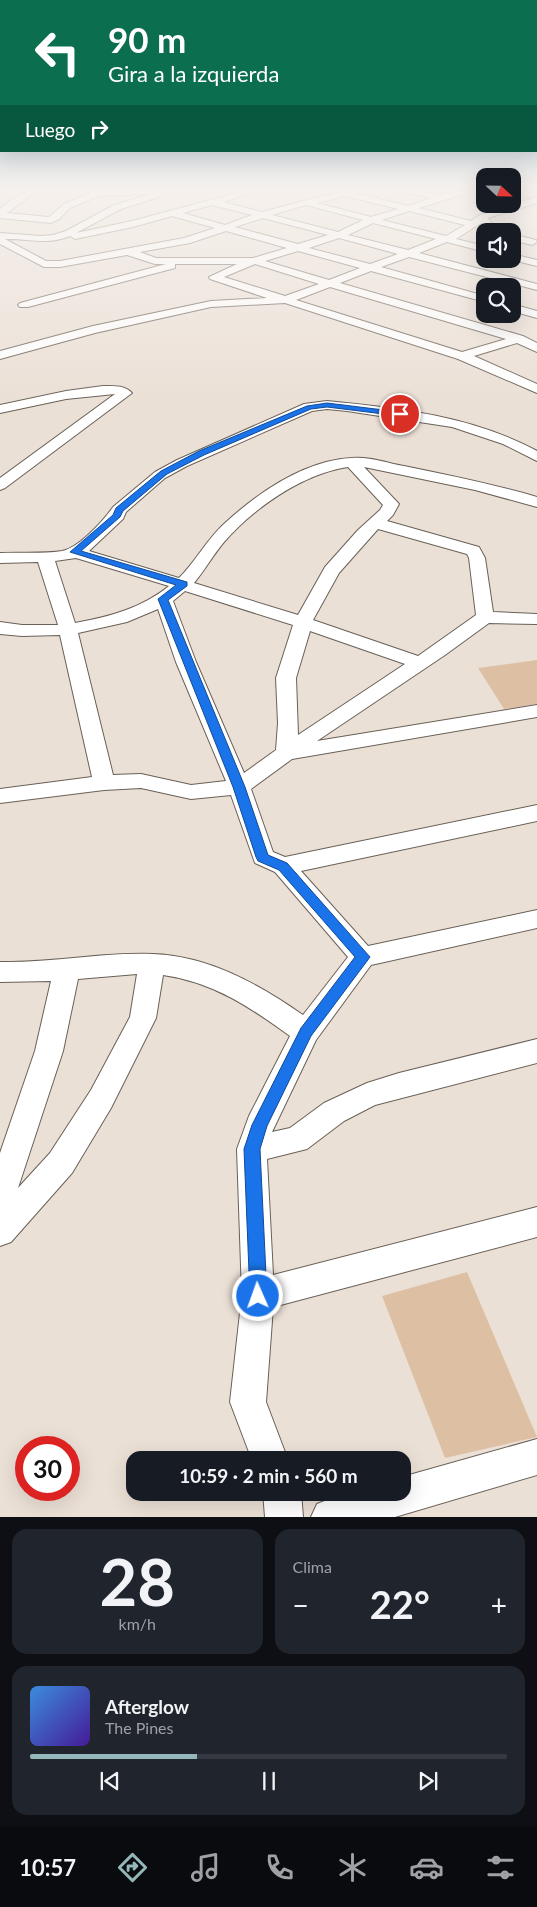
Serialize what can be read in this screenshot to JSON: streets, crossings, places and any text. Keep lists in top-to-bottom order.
{
  "north": "right",
  "page": {
    "turn": ["90 m", "Gira a la izquierda"],
    "then": "Luego",
    "limit": "30",
    "trip": "10:59 · 2 min · 560 m",
    "tile": [
      ["28", "km/h"],
      "Clima"
    ],
    "heat": ["−", "22°", "+"],
    "song": ["Afterglow", "The Pines"],
    "tabs": "10:57"
  }
}
